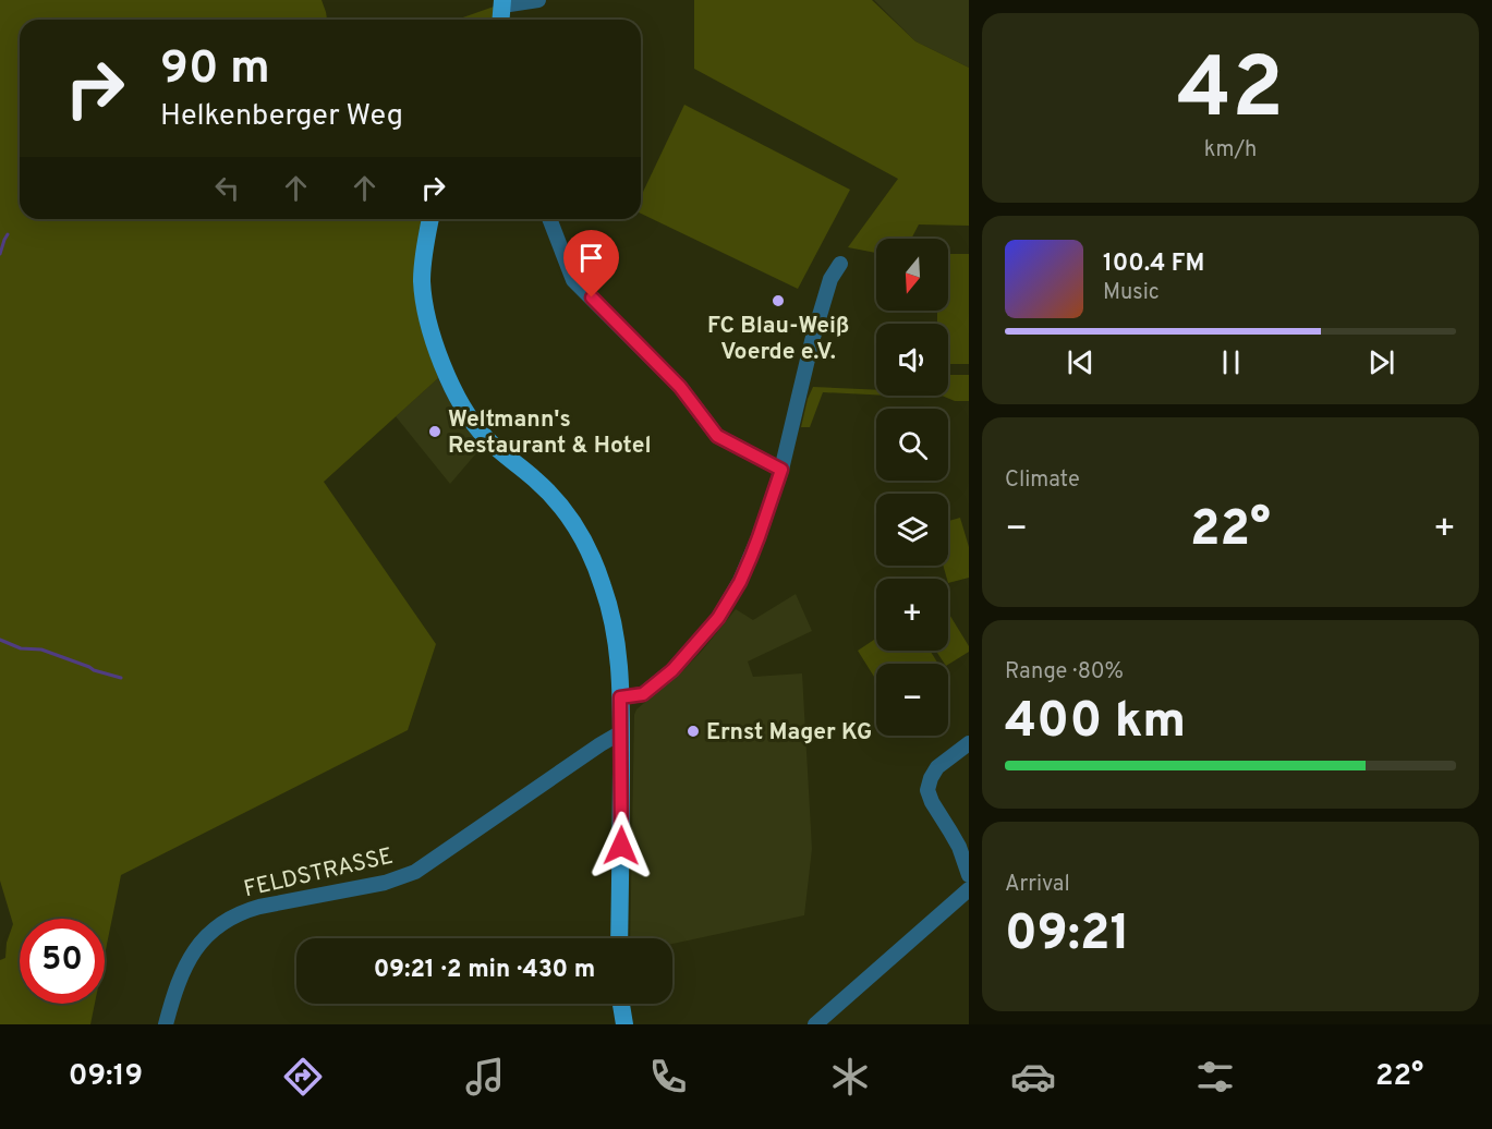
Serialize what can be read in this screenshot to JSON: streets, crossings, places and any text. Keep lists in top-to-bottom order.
{
  "streets": {
    "street": ["FELDSTRASSE"]
  },
  "places": ["FC Blau-Weiß Voerde e.V.", "Weltmann's Restaurant & Hotel", "Ernst Mager KG"],
  "north": "bottom",
  "page": {
    "tile": [
      ["42", "km/h"],
      "Climate",
      ["Range · 80%", "400 km"],
      ["Arrival", "09:21"]
    ],
    "turn": ["90 m", "Helkenberger Weg"],
    "map_buttons": ["+", "−"],
    "song": ["100.4 FM", "Music"],
    "heat": ["−", "22°", "+"],
    "limit": "50",
    "trip": "09:21 · 2 min · 430 m",
    "tabs": ["09:19", "22°"]
  }
}
